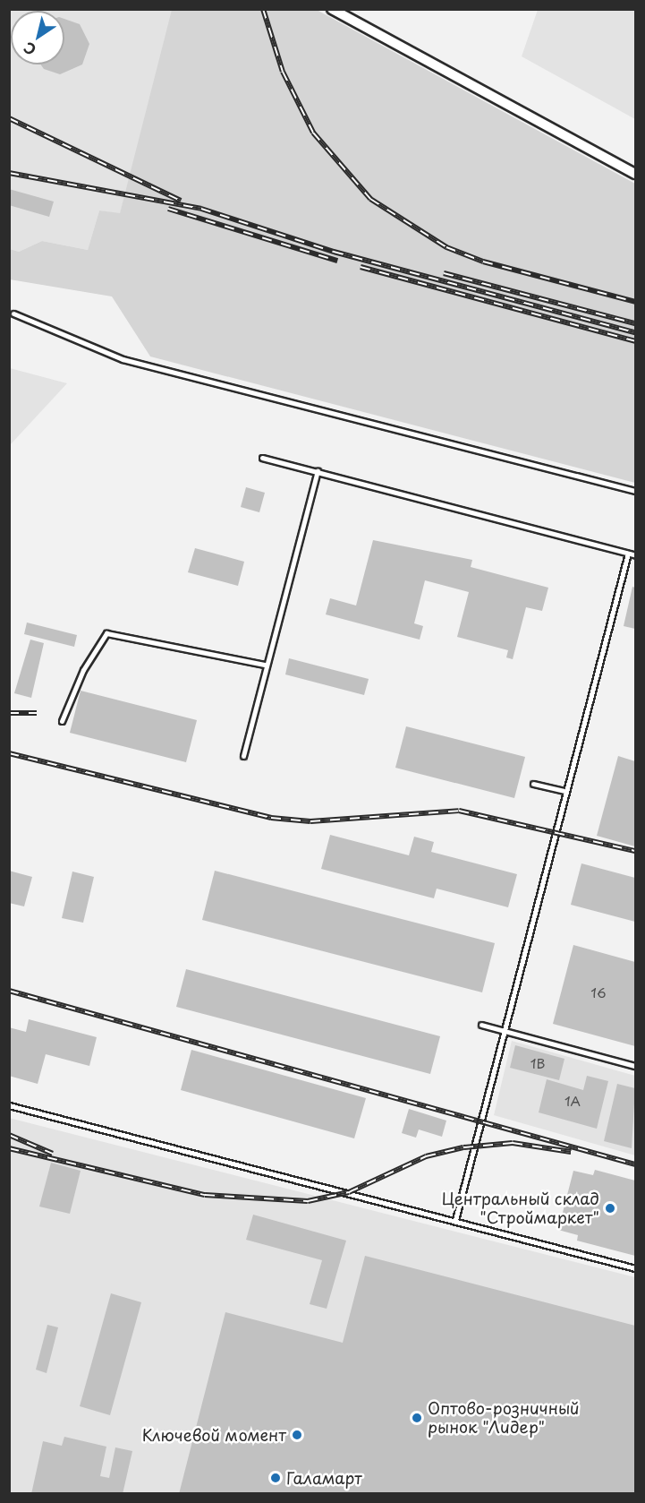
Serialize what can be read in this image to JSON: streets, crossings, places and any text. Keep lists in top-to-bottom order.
{
  "places": [
    "Центральный склад \"Строймаркет\"",
    "Оптово-розничный рынок \"Лидер\"",
    "Ключевой момент",
    "Галамарт"
  ],
  "house_numbers": ["16", "1В", "1А"],
  "north": "bottom left"
}
